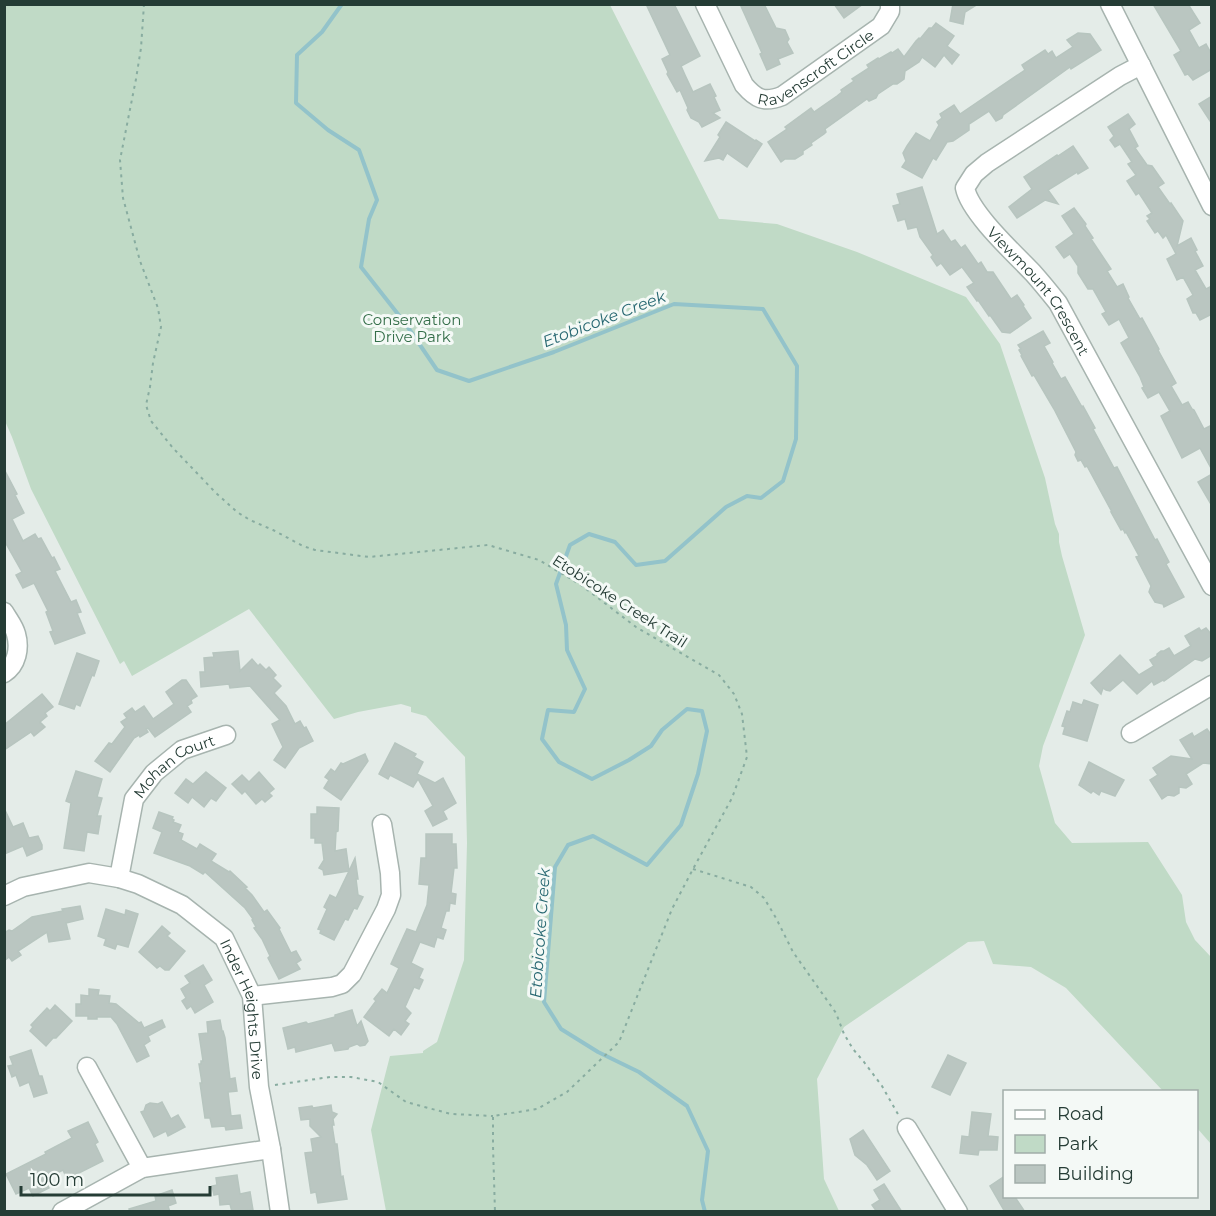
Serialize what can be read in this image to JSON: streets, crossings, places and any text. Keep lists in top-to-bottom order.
{
  "streets": {
    "street": [
      "Ravenscroft Circle",
      "Viewmount Crescent",
      "Mohan Court",
      "Inder Heights Drive"
    ],
    "path": ["Etobicoke Creek Trail"]
  },
  "crossings": [
    ["Mohan Court", "Inder Heights Drive"]
  ],
  "water": ["Etobicoke Creek"],
  "parks": ["Conservation Drive Park"],
  "legend": ["Road", "Park", "Building"],
  "scale_bar": "100 m"
}
